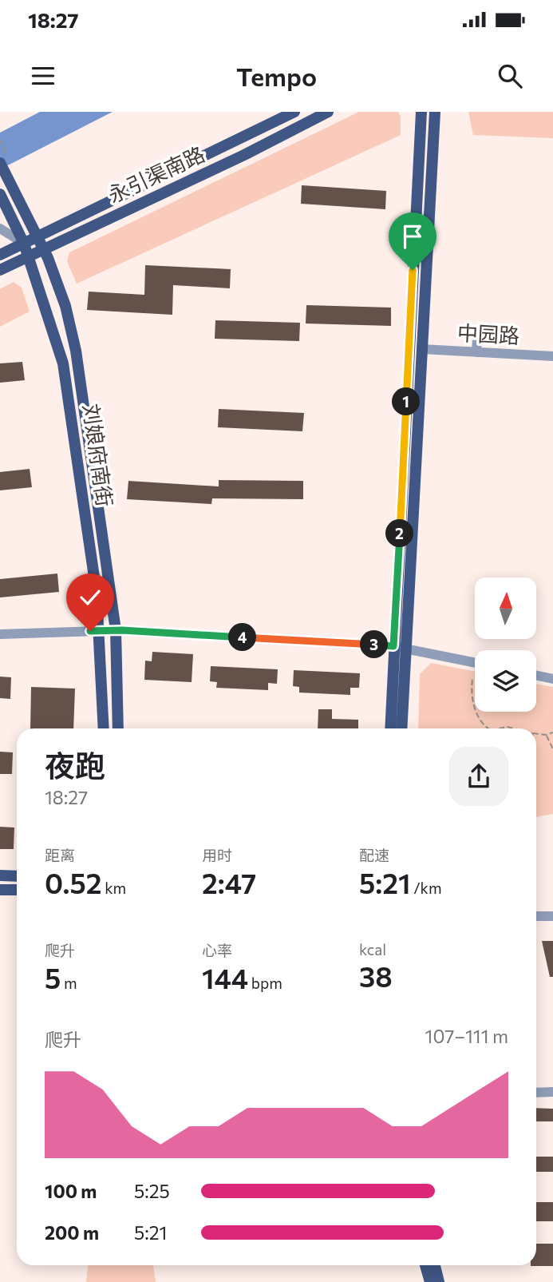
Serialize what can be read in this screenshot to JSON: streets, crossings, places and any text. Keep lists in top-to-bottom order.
{
  "streets": {
    "main road": ["永引渠南路", "刘娘府南街"],
    "street": ["中园路"]
  },
  "crossings": [
    ["永引渠南路", "刘娘府南街"]
  ],
  "north": "top",
  "page": {
    "status": "18:27",
    "header": "Tempo",
    "pins": [
      "1",
      "2",
      "4",
      "3"
    ],
    "heading": ["夜跑", "18:27"],
    "stats": [
      ["距离", "0.52 km"],
      ["用时", "2:47"],
      ["配速", "5:21 /km"],
      ["爬升", "5 m"],
      ["心率", "144 bpm"],
      ["kcal", "38"]
    ],
    "chart": ["爬升", "107–111 m"],
    "list": [
      {
        "name": "100 m",
        "note": "5:25"
      },
      {
        "name": "200 m",
        "note": "5:21"
      }
    ]
  }
}
